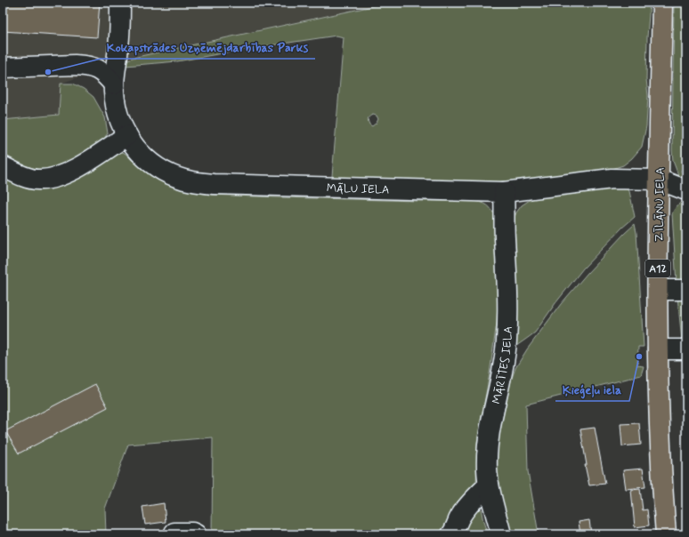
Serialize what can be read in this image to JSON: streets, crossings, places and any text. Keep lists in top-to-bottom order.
{
  "streets": {
    "highway": ["ZĪLĀNU IELA", "A12"],
    "street": ["MĀLU IELA", "MĀRĪTES IELA"]
  },
  "crossings": [
    ["MĀLU IELA", "ZĪLĀNU IELA"],
    ["MĀLU IELA", "MĀRĪTES IELA"]
  ],
  "places": ["Kokapstrādes Uzņēmējdarbības Parks", "Ķieģeļu iela"]
}
